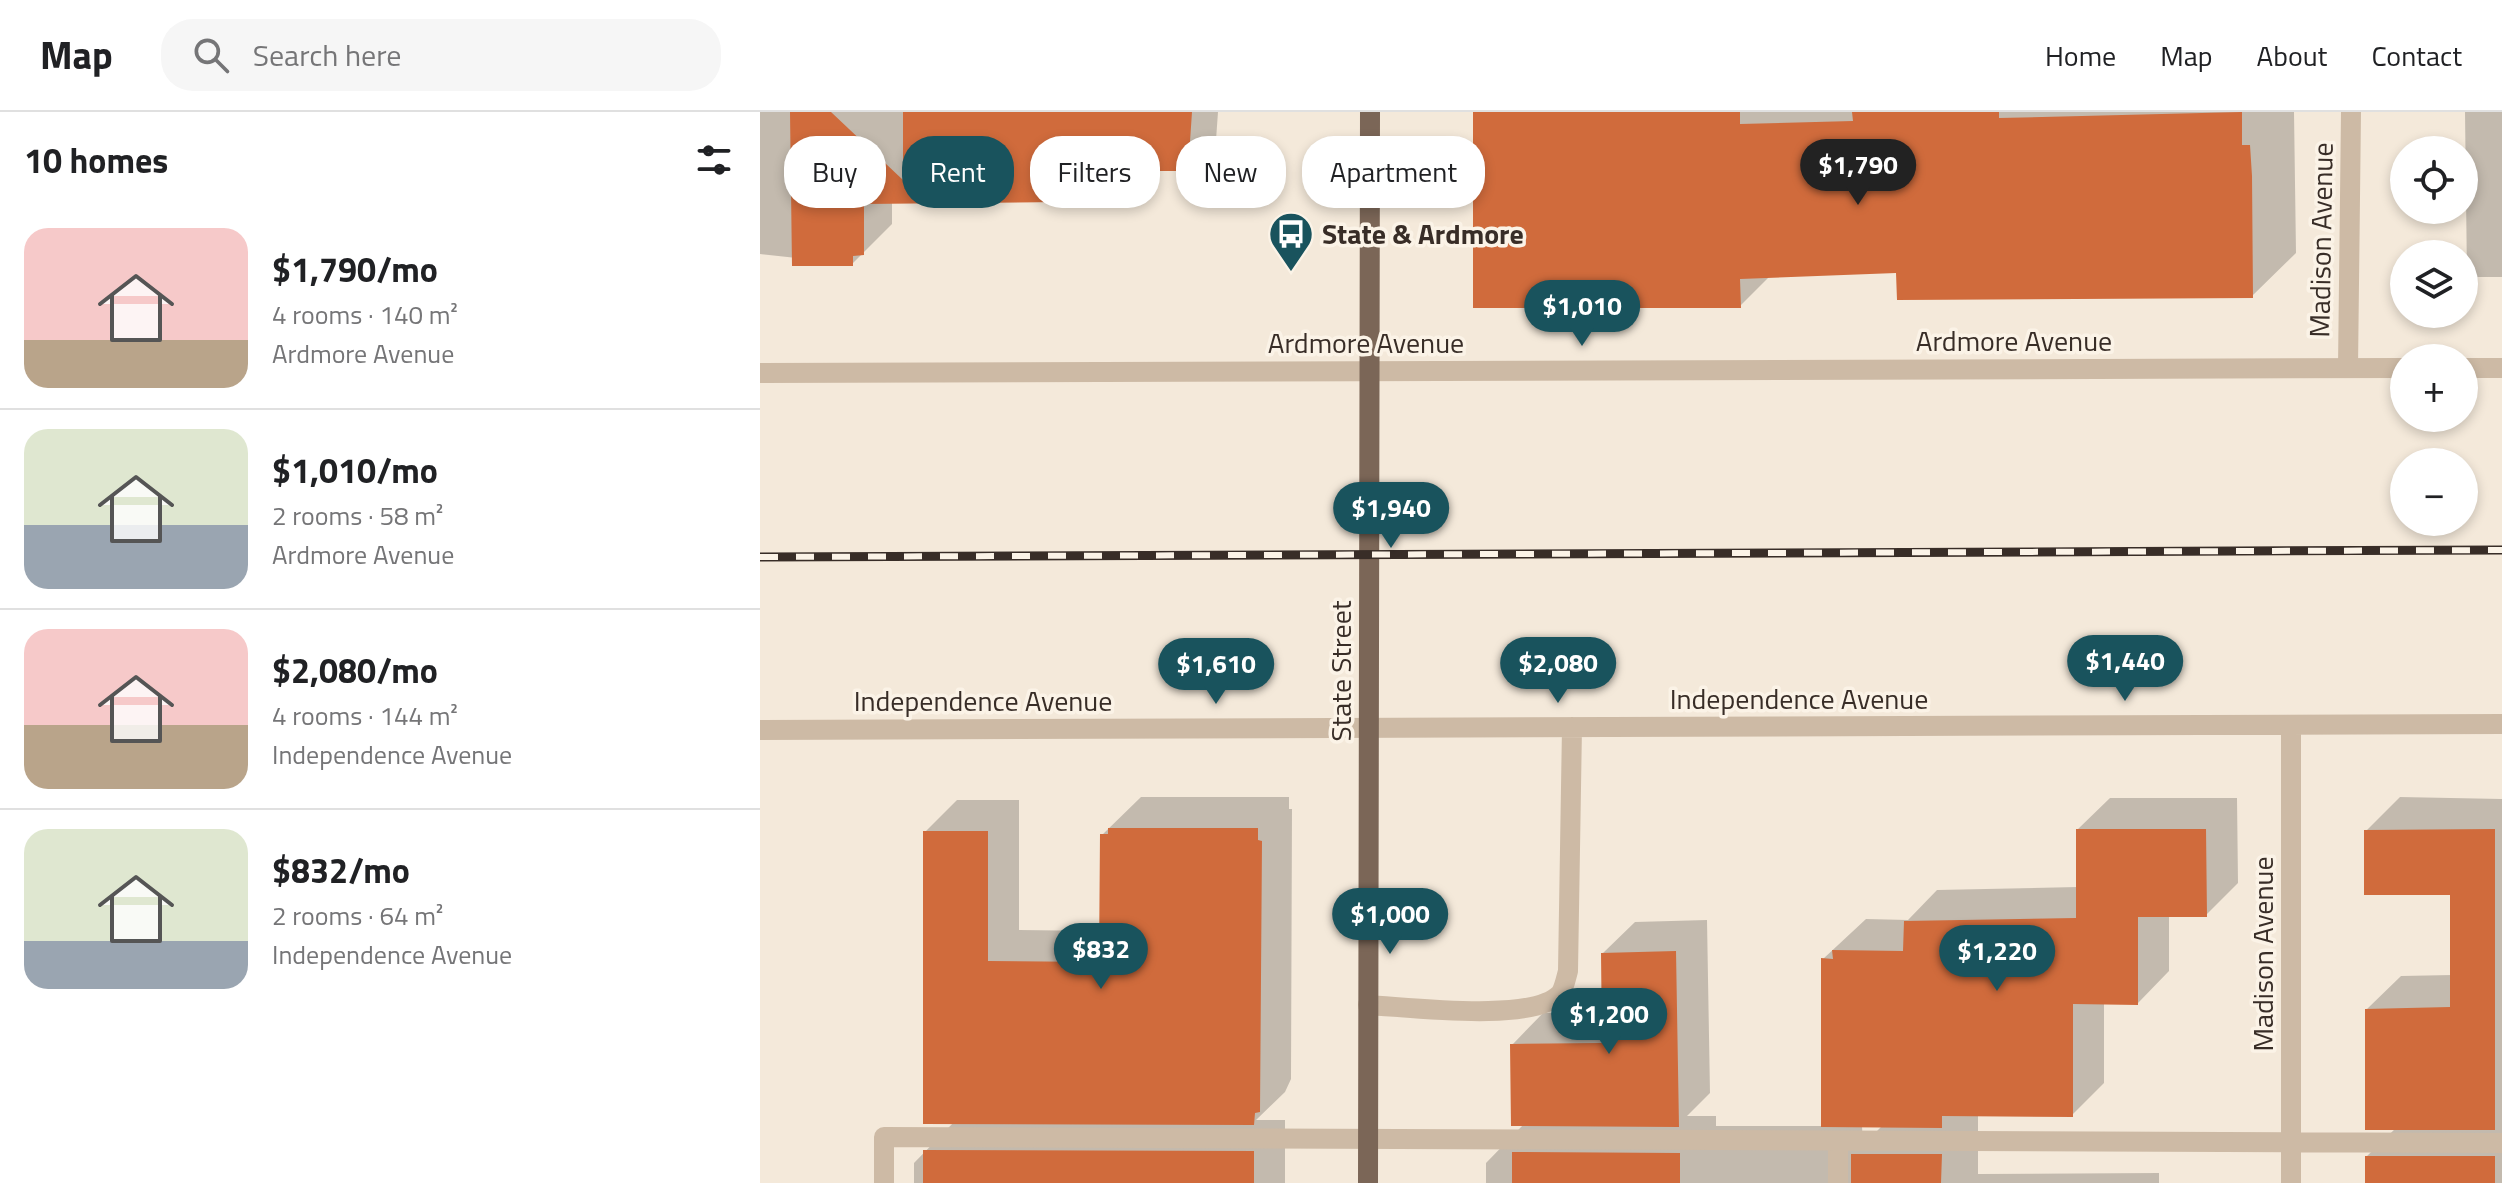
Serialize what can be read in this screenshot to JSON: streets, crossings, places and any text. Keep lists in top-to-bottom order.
{
  "streets": {
    "main road": ["State Street"],
    "street": ["Madison Avenue", "Ardmore Avenue", "Independence Avenue"]
  },
  "crossings": [
    ["Madison Avenue", "Ardmore Avenue"],
    ["Madison Avenue", "Independence Avenue"],
    ["Ardmore Avenue", "State Street"],
    ["State Street", "Independence Avenue"]
  ],
  "places": {
    "bus stop": ["State & Ardmore"]
  },
  "page": {
    "header": "Map",
    "search": "Search here",
    "nav": [
      "Home",
      "Map",
      "About",
      "Contact"
    ],
    "heading": "10 homes",
    "map_buttons": ["+", "−"],
    "chip": [
      "Buy",
      "Rent",
      "Filters",
      "New",
      "Apartment"
    ],
    "price": [
      "$1,790",
      "$1,010",
      "$1,940",
      "$1,440",
      "$2,080",
      "$1,610",
      "$1,000",
      "$832",
      "$1,220",
      "$1,200"
    ],
    "list": [
      {
        "name": "$1,790/mo",
        "note": "4 rooms · 140 m² · Ardmore Avenue"
      },
      {
        "name": "$1,010/mo",
        "note": "2 rooms · 58 m² · Ardmore Avenue"
      },
      {
        "name": "$2,080/mo",
        "note": "4 rooms · 144 m² · Independence Avenue"
      },
      {
        "name": "$832/mo",
        "note": "2 rooms · 64 m² · Independence Avenue"
      }
    ]
  }
}
